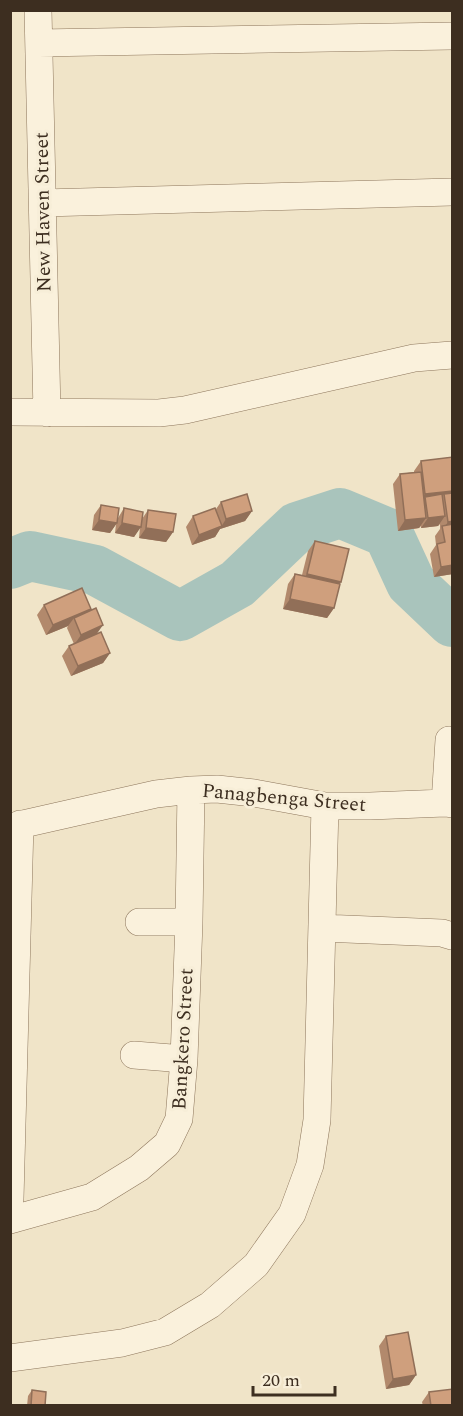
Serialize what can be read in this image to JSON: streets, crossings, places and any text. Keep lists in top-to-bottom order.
{
  "streets": {
    "street": ["New Haven Street", "Panagbenga Street", "Bangkero Street"]
  },
  "crossings": [
    ["Panagbenga Street", "Bangkero Street"]
  ],
  "scale_bar": "20 m"
}
